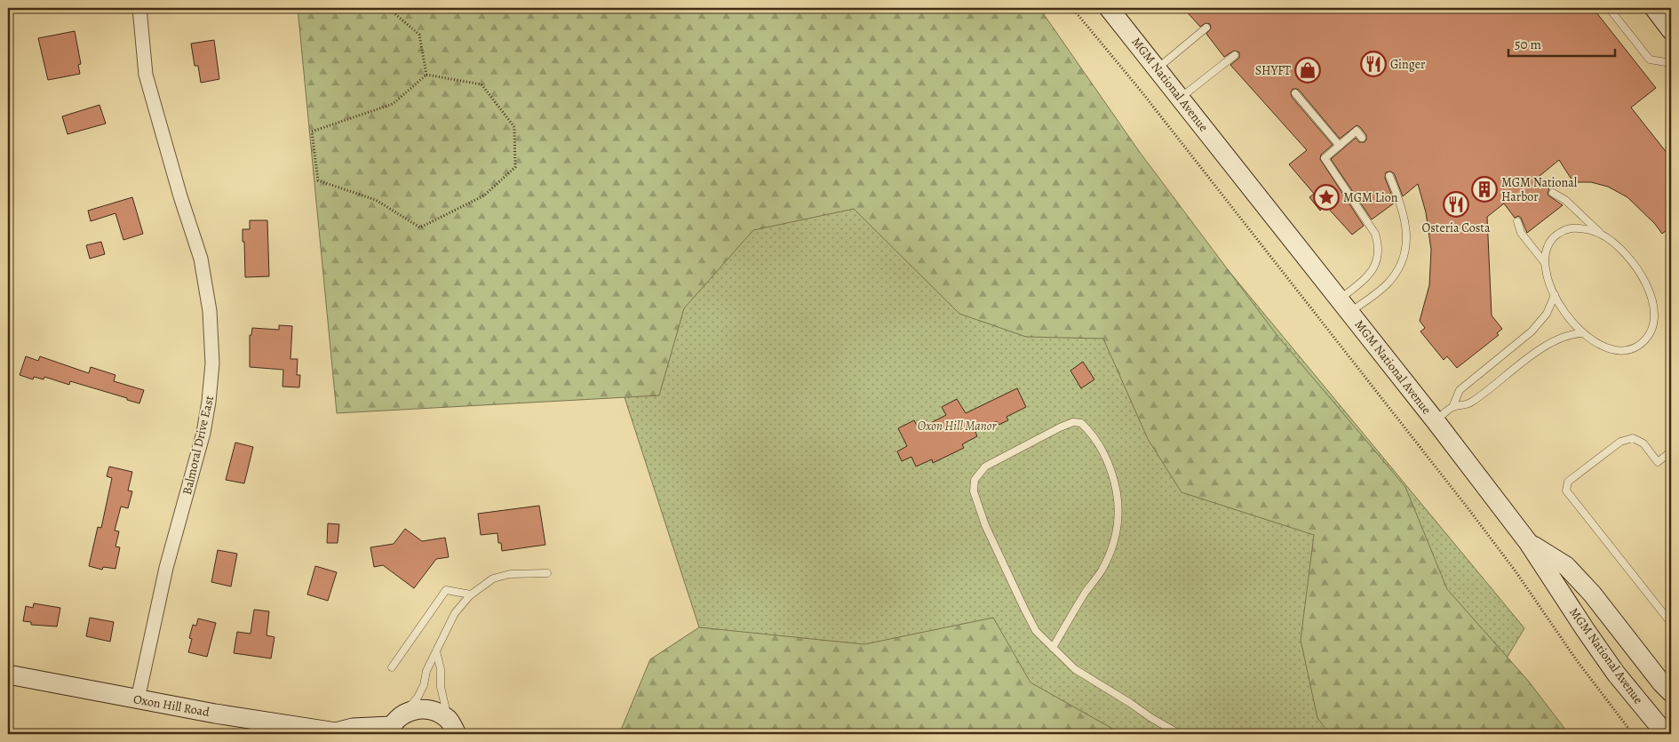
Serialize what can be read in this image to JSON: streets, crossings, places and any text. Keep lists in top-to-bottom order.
{
  "streets": {
    "main road": ["MGM National Avenue", "Oxon Hill Road"],
    "street": ["Balmoral Drive East"]
  },
  "crossings": [
    ["Balmoral Drive East", "Oxon Hill Road"]
  ],
  "parks": ["Oxon Hill Manor"],
  "places": {
    "restaurant": ["Ginger", "Osteria Costa"],
    "shop": ["SHYFT"],
    "building": ["MGM National Harbor"],
    "place": ["MGM Lion"]
  },
  "scale_bar": "50 m"
}
